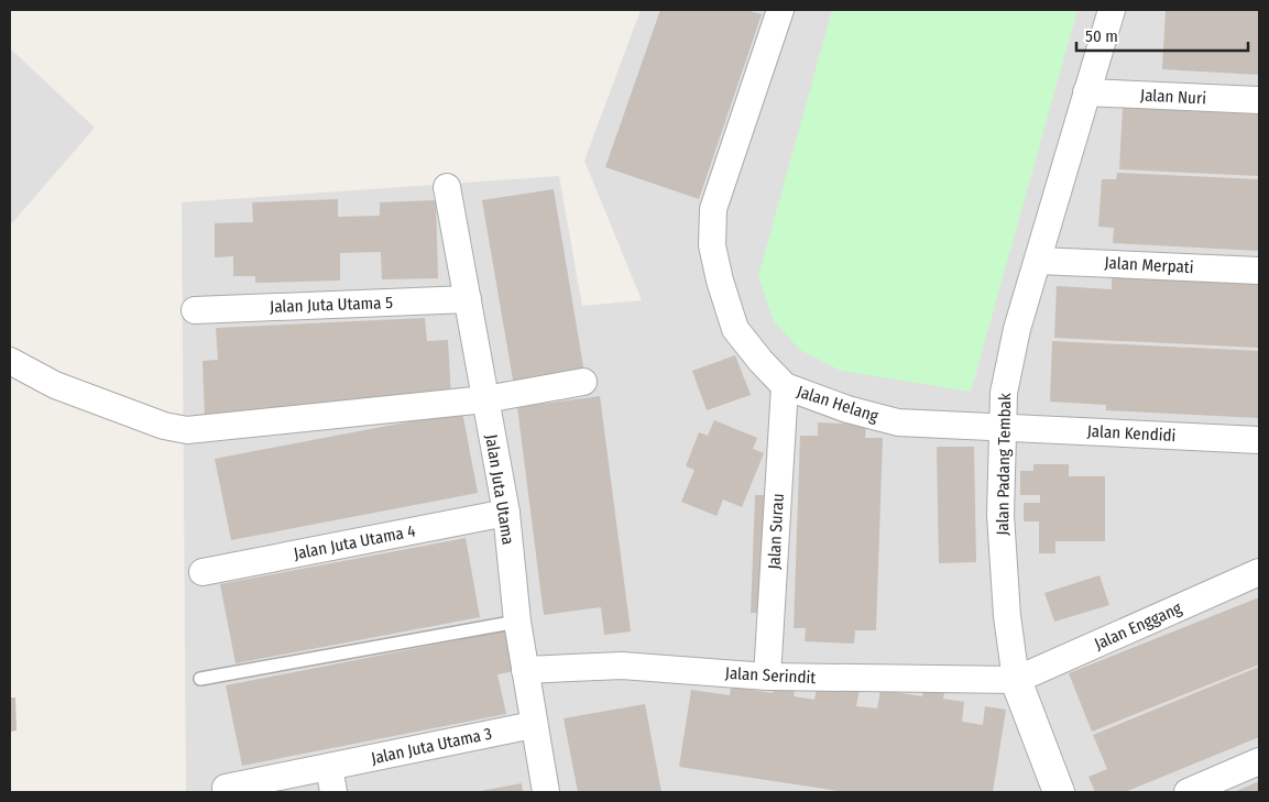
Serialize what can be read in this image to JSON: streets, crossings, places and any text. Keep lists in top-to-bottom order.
{
  "streets": {
    "street": [
      "Jalan Nuri",
      "Jalan Merpati",
      "Jalan Juta Utama 5",
      "Jalan Helang",
      "Jalan Kendidi",
      "Jalan Padang Tembak",
      "Jalan Juta Utama",
      "Jalan Surau",
      "Jalan Juta Utama 4",
      "Jalan Enggang",
      "Jalan Serindit",
      "Jalan Juta Utama 3"
    ]
  },
  "crossings": [
    ["Jalan Nuri", "Jalan Padang Tembak"],
    ["Jalan Merpati", "Jalan Padang Tembak"],
    ["Jalan Juta Utama 5", "Jalan Juta Utama"],
    ["Jalan Helang", "Jalan Kendidi"],
    ["Jalan Helang", "Jalan Padang Tembak"],
    ["Jalan Helang", "Jalan Surau"],
    ["Jalan Kendidi", "Jalan Padang Tembak"],
    ["Jalan Padang Tembak", "Jalan Enggang"],
    ["Jalan Padang Tembak", "Jalan Serindit"],
    ["Jalan Juta Utama", "Jalan Juta Utama 4"],
    ["Jalan Juta Utama", "Jalan Serindit"],
    ["Jalan Juta Utama", "Jalan Juta Utama 3"],
    ["Jalan Surau", "Jalan Serindit"],
    ["Jalan Enggang", "Jalan Serindit"]
  ],
  "scale_bar": "50 m"
}
